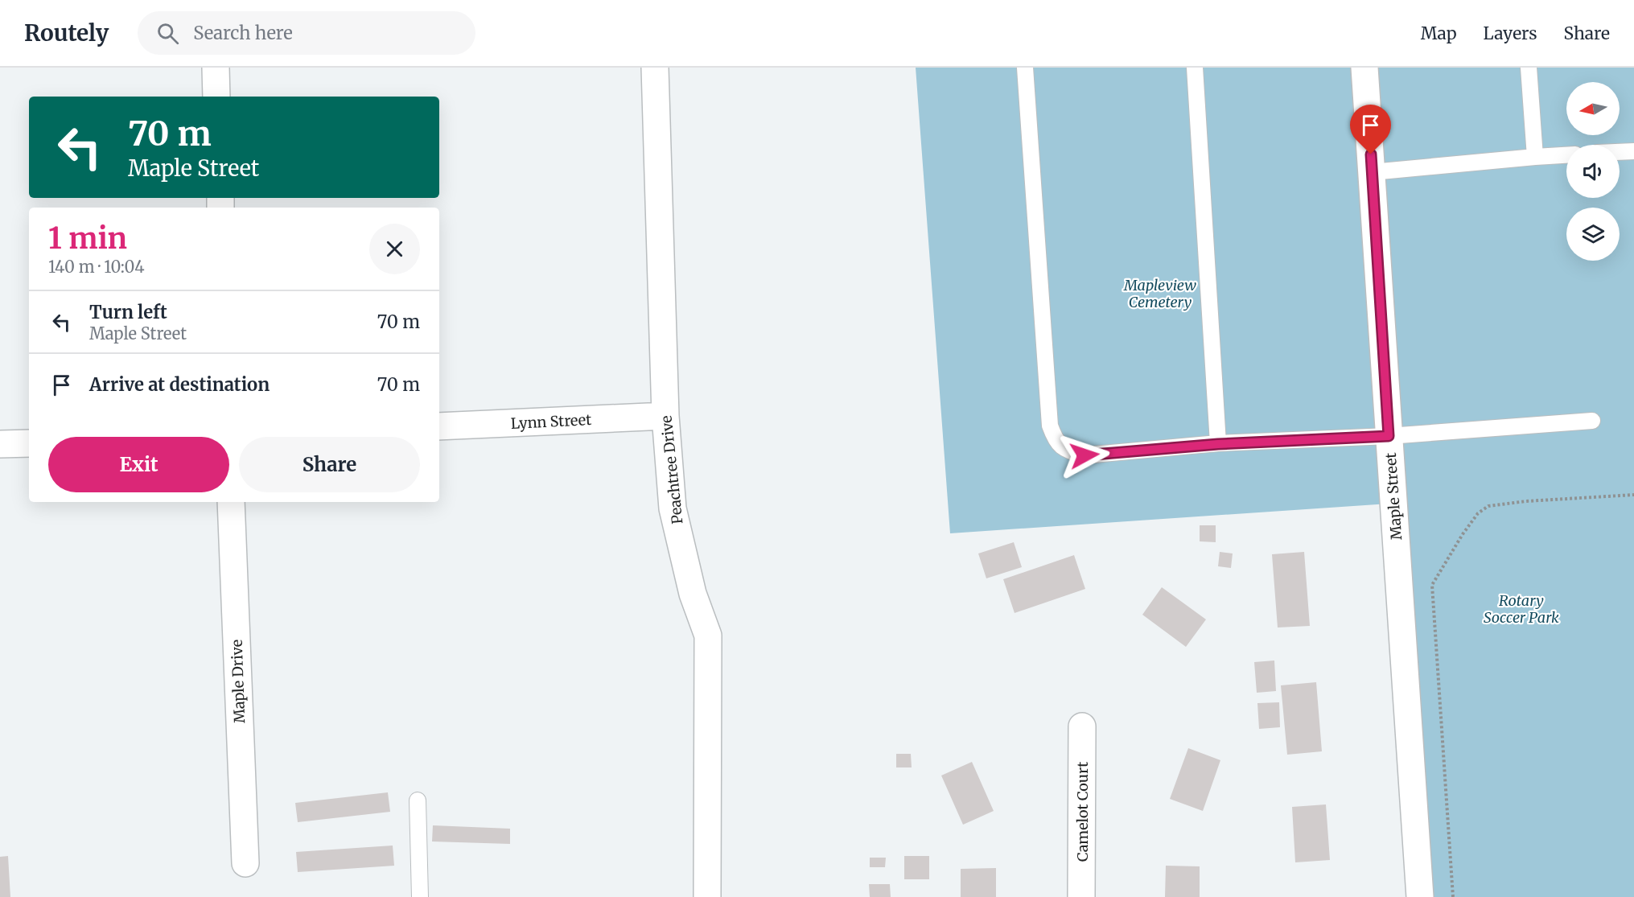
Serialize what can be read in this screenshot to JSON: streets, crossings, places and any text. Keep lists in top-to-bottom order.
{
  "streets": {
    "street": [
      "Lynn Street",
      "Peachtree Drive",
      "Maple Street",
      "Maple Drive",
      "Camelot Court"
    ]
  },
  "crossings": [
    ["Lynn Street", "Peachtree Drive"]
  ],
  "parks": ["Mapleview Cemetery", "Rotary Soccer Park"],
  "north": "left",
  "page": {
    "header": "Routely",
    "search": "Search here",
    "nav": ["Map", "Layers", "Share"],
    "turn": ["70 m", "Maple Street"],
    "heading": ["1 min", "140 m · 10:04"],
    "list": [
      {
        "name": "Turn left",
        "note": "Maple Street",
        "value": "70 m"
      },
      {
        "name": "Arrive at destination",
        "value": "70 m"
      }
    ],
    "buttons": ["Exit", "Share"]
  }
}
